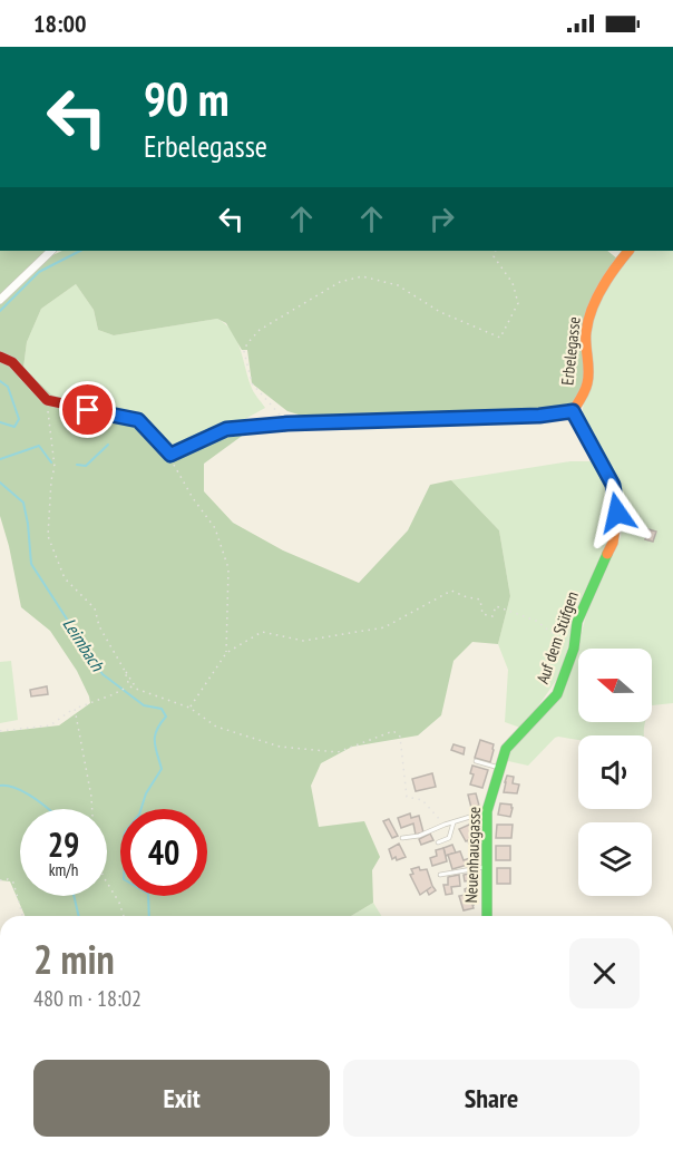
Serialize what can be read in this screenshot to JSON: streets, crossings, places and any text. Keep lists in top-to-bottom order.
{
  "streets": {
    "street": ["Erbelegasse", "Auf dem Stüfgen", "Neuenhausgasse"]
  },
  "crossings": [
    ["Erbelegasse", "Auf dem Stüfgen"],
    ["Auf dem Stüfgen", "Neuenhausgasse"]
  ],
  "water": ["Leimbach"],
  "north": "left",
  "page": {
    "status": "18:00",
    "turn": ["90 m", "Erbelegasse"],
    "speed": "29 km/h",
    "limit": "40",
    "heading": ["2 min", "480 m · 18:02"],
    "buttons": ["Exit", "Share"]
  }
}
